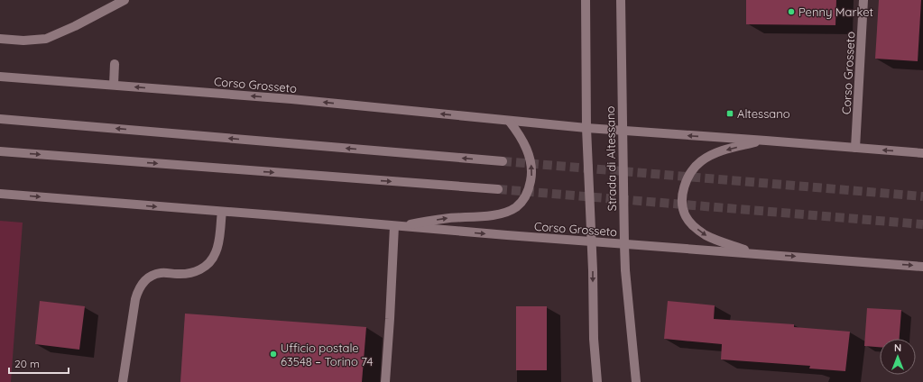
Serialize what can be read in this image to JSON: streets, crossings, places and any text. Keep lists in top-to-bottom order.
{
  "streets": {
    "street": ["Corso Grosseto", "Strada di Altessano"]
  },
  "crossings": [
    ["Corso Grosseto", "Strada di Altessano"]
  ],
  "places": {
    "other": ["Penny Market", "Ufficio postale 63548 – Torino 74"],
    "transit": ["Altessano"]
  },
  "scale_bar": "20 m",
  "north": "top"
}
